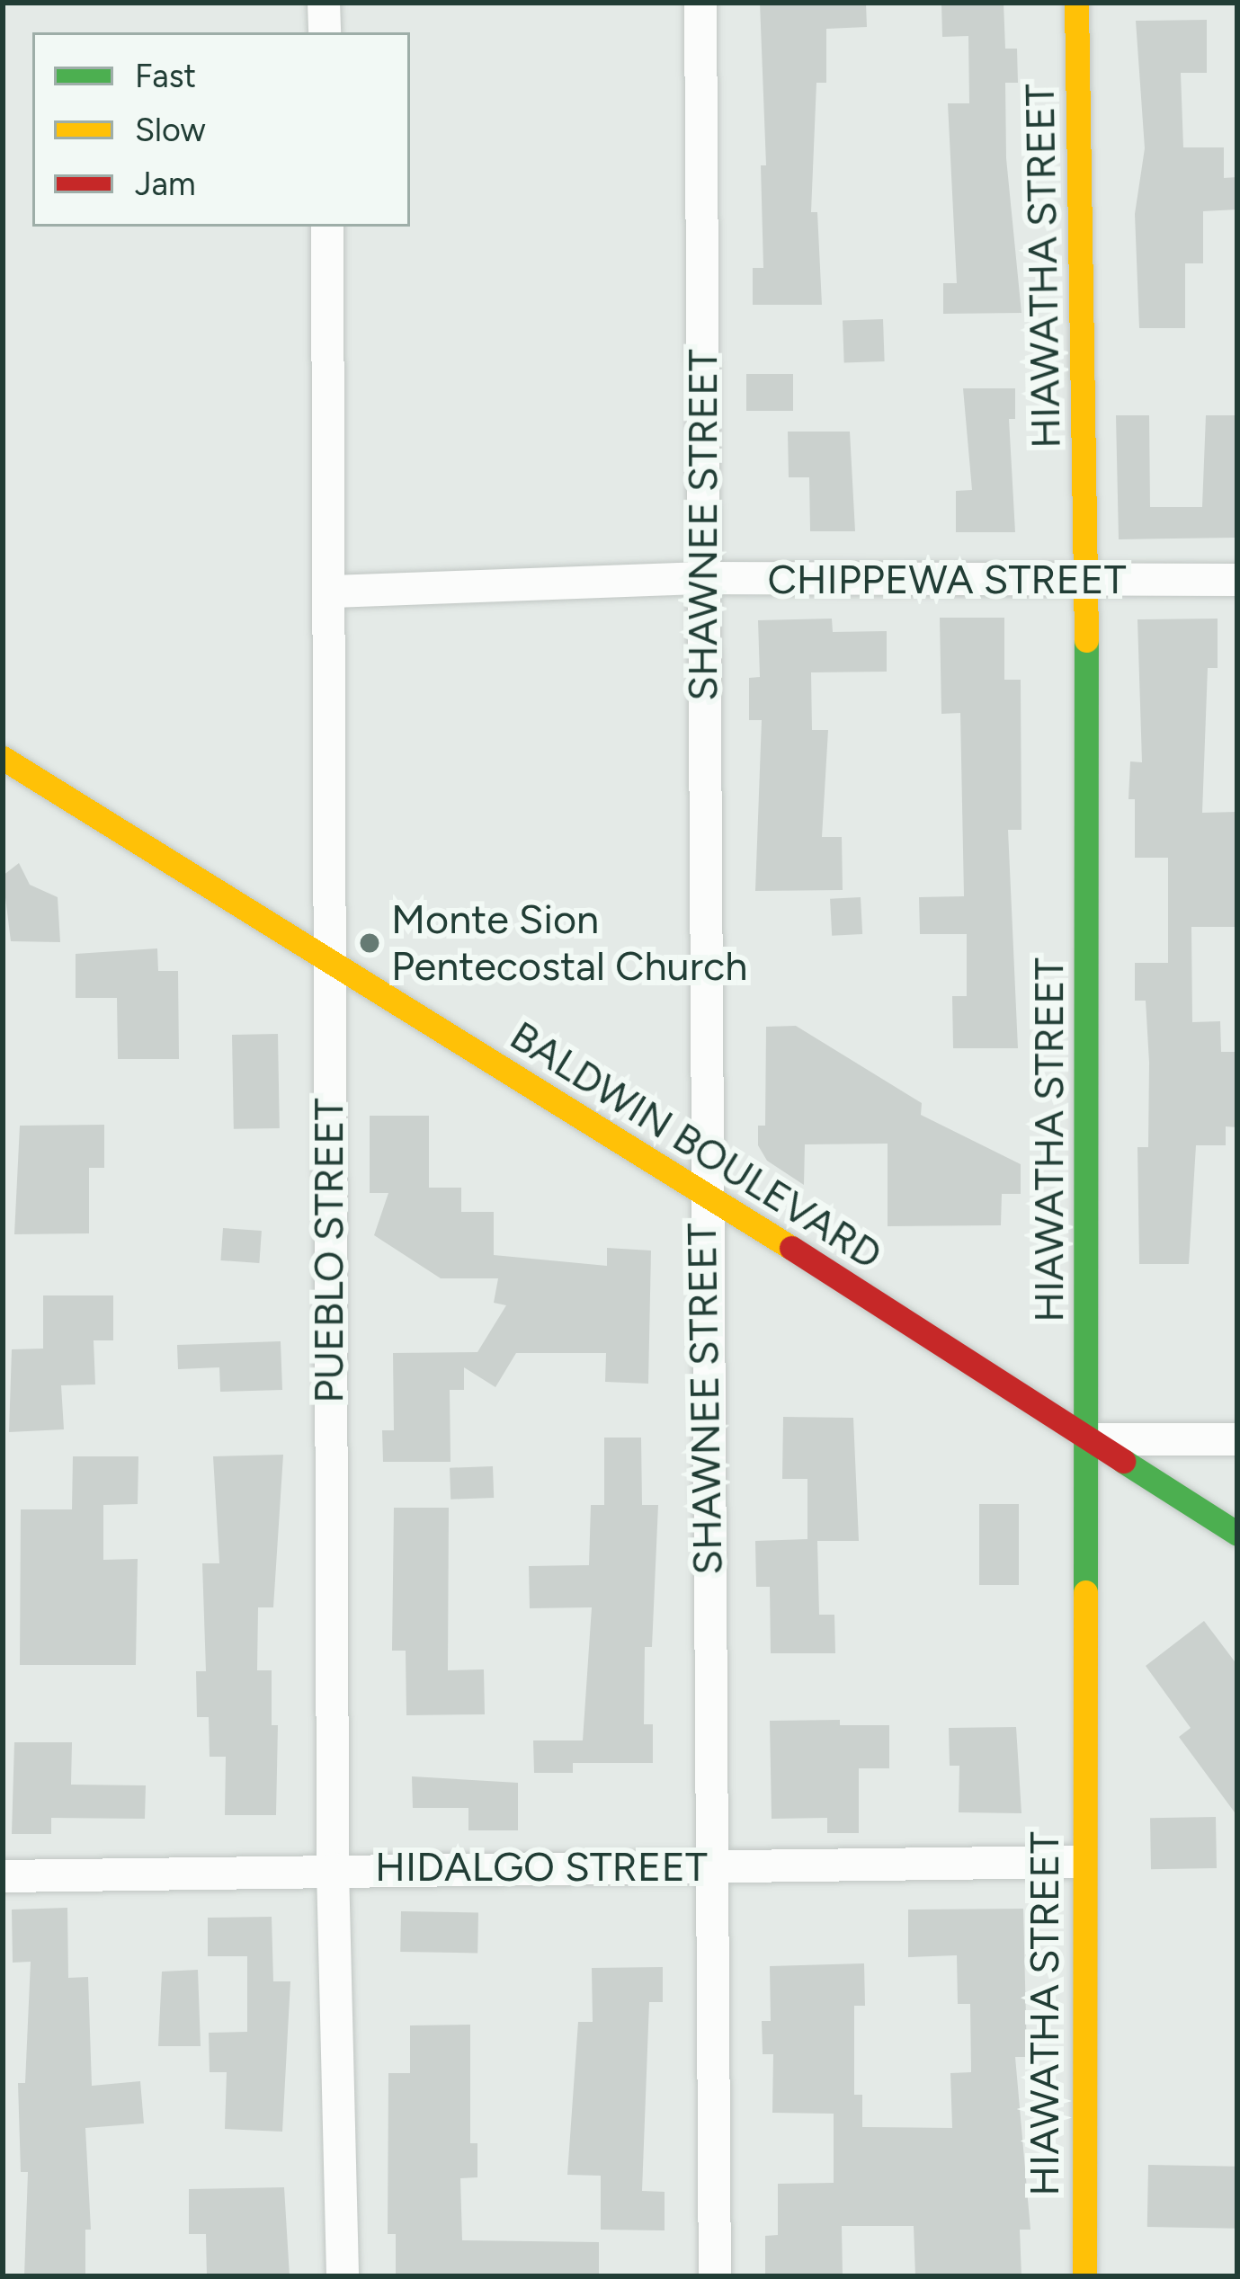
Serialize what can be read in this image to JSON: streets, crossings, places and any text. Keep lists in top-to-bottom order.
{
  "streets": {
    "street": [
      "HIAWATHA STREET",
      "SHAWNEE STREET",
      "CHIPPEWA STREET",
      "BALDWIN BOULEVARD",
      "PUEBLO STREET",
      "HIDALGO STREET"
    ]
  },
  "crossings": [
    ["HIAWATHA STREET", "CHIPPEWA STREET"],
    ["HIAWATHA STREET", "BALDWIN BOULEVARD"],
    ["HIAWATHA STREET", "HIDALGO STREET"],
    ["SHAWNEE STREET", "CHIPPEWA STREET"],
    ["SHAWNEE STREET", "BALDWIN BOULEVARD"],
    ["SHAWNEE STREET", "HIDALGO STREET"],
    ["CHIPPEWA STREET", "PUEBLO STREET"],
    ["BALDWIN BOULEVARD", "PUEBLO STREET"],
    ["PUEBLO STREET", "HIDALGO STREET"]
  ],
  "places": ["Monte Sion Pentecostal Church"],
  "legend": ["Fast", "Slow", "Jam"]
}
